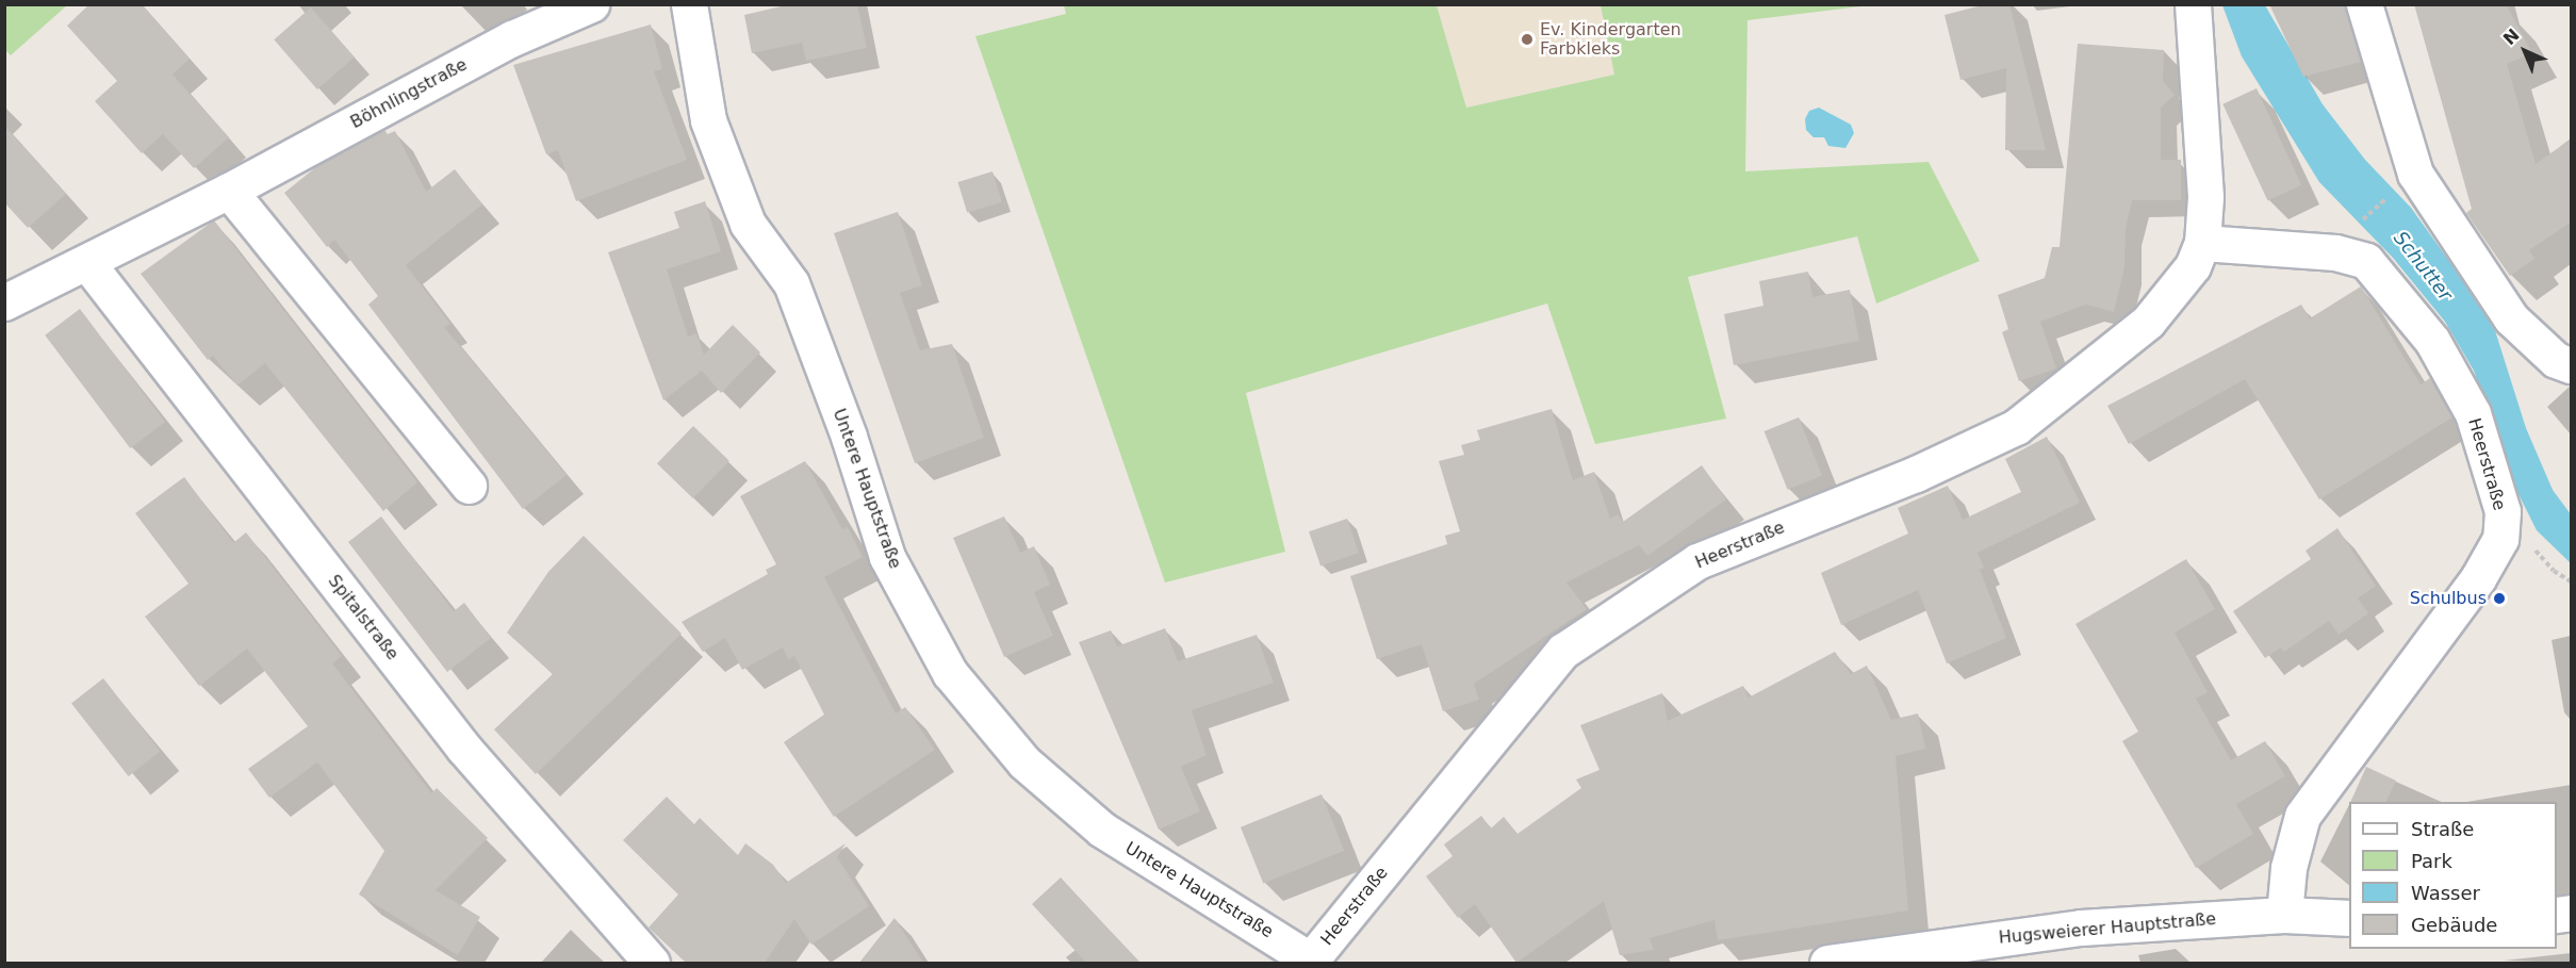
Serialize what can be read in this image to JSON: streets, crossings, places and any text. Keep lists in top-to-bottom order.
{
  "streets": {
    "street": [
      "Böhnlingstraße",
      "Heerstraße",
      "Untere Hauptstraße",
      "Spitalstraße",
      "Hugsweierer Hauptstraße"
    ]
  },
  "crossings": [
    ["Böhnlingstraße", "Spitalstraße"],
    ["Heerstraße", "Untere Hauptstraße"],
    ["Heerstraße", "Hugsweierer Hauptstraße"]
  ],
  "water": ["Schutter"],
  "places": ["Ev. Kindergarten Farbkleks", "Schulbus"],
  "legend": [
    "Straße",
    "Park",
    "Wasser",
    "Gebäude"
  ],
  "north": "top left"
}
